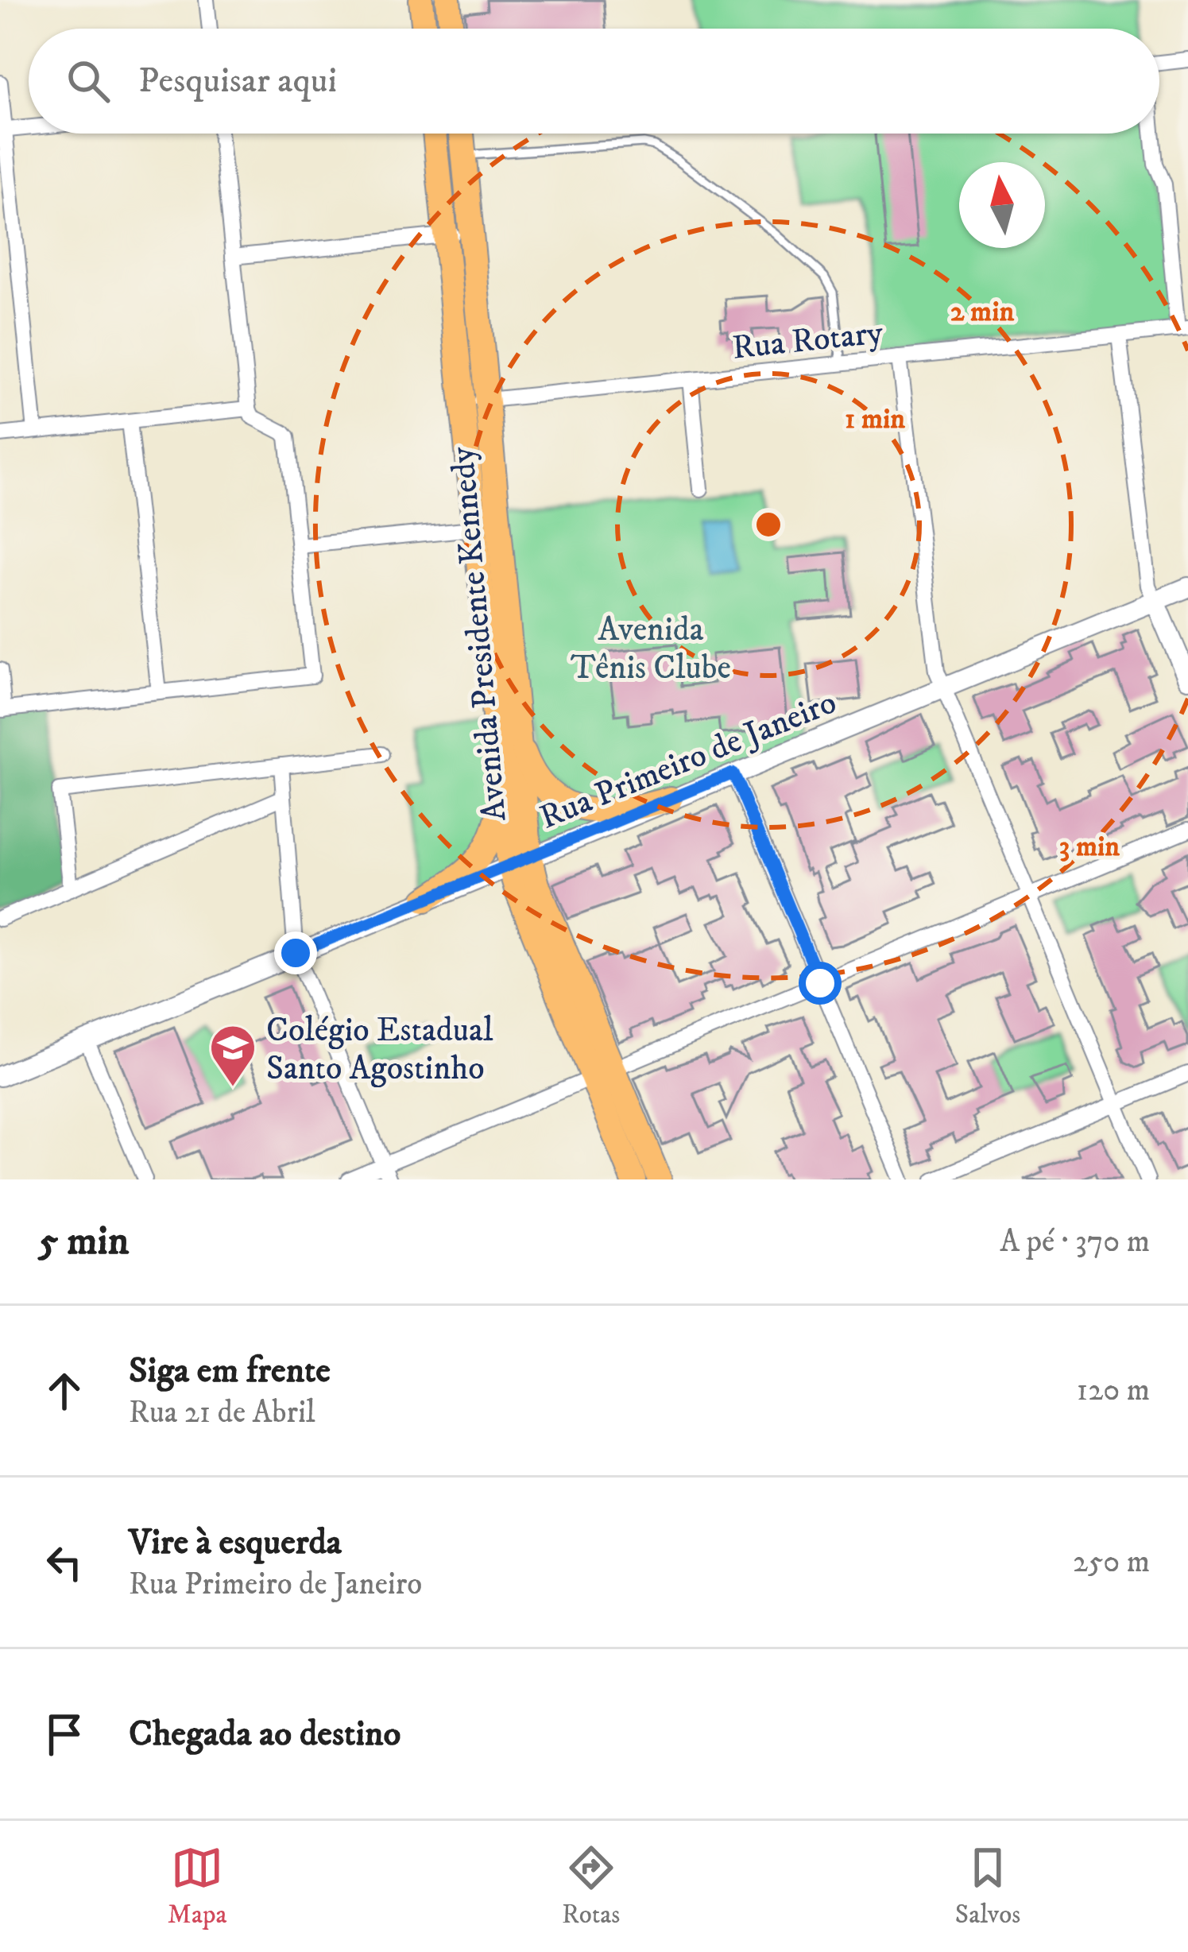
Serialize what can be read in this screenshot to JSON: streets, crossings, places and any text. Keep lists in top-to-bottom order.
{
  "streets": {
    "main road": ["Avenida Presidente Kennedy"],
    "street": ["Rua Rotary", "Rua Primeiro de Janeiro"]
  },
  "crossings": [
    ["Rua Rotary", "Avenida Presidente Kennedy"],
    ["Avenida Presidente Kennedy", "Rua Primeiro de Janeiro"]
  ],
  "parks": ["Avenida Tênis Clube"],
  "places": {
    "school or university": ["Colégio Estadual Santo Agostinho"]
  },
  "north": "top",
  "page": {
    "search": "Pesquisar aqui",
    "heading": ["5 min", "A pé · 370 m"],
    "list": [
      ["Siga em frente", "Rua 21 de Abril", "120 m"],
      ["Vire à esquerda", "Rua Primeiro de Janeiro", "250 m"],
      "Chegada ao destino"
    ],
    "nav": ["Mapa", "Rotas", "Salvos"]
  },
  "rings": ["2 min", "1 min", "3 min"]
}
